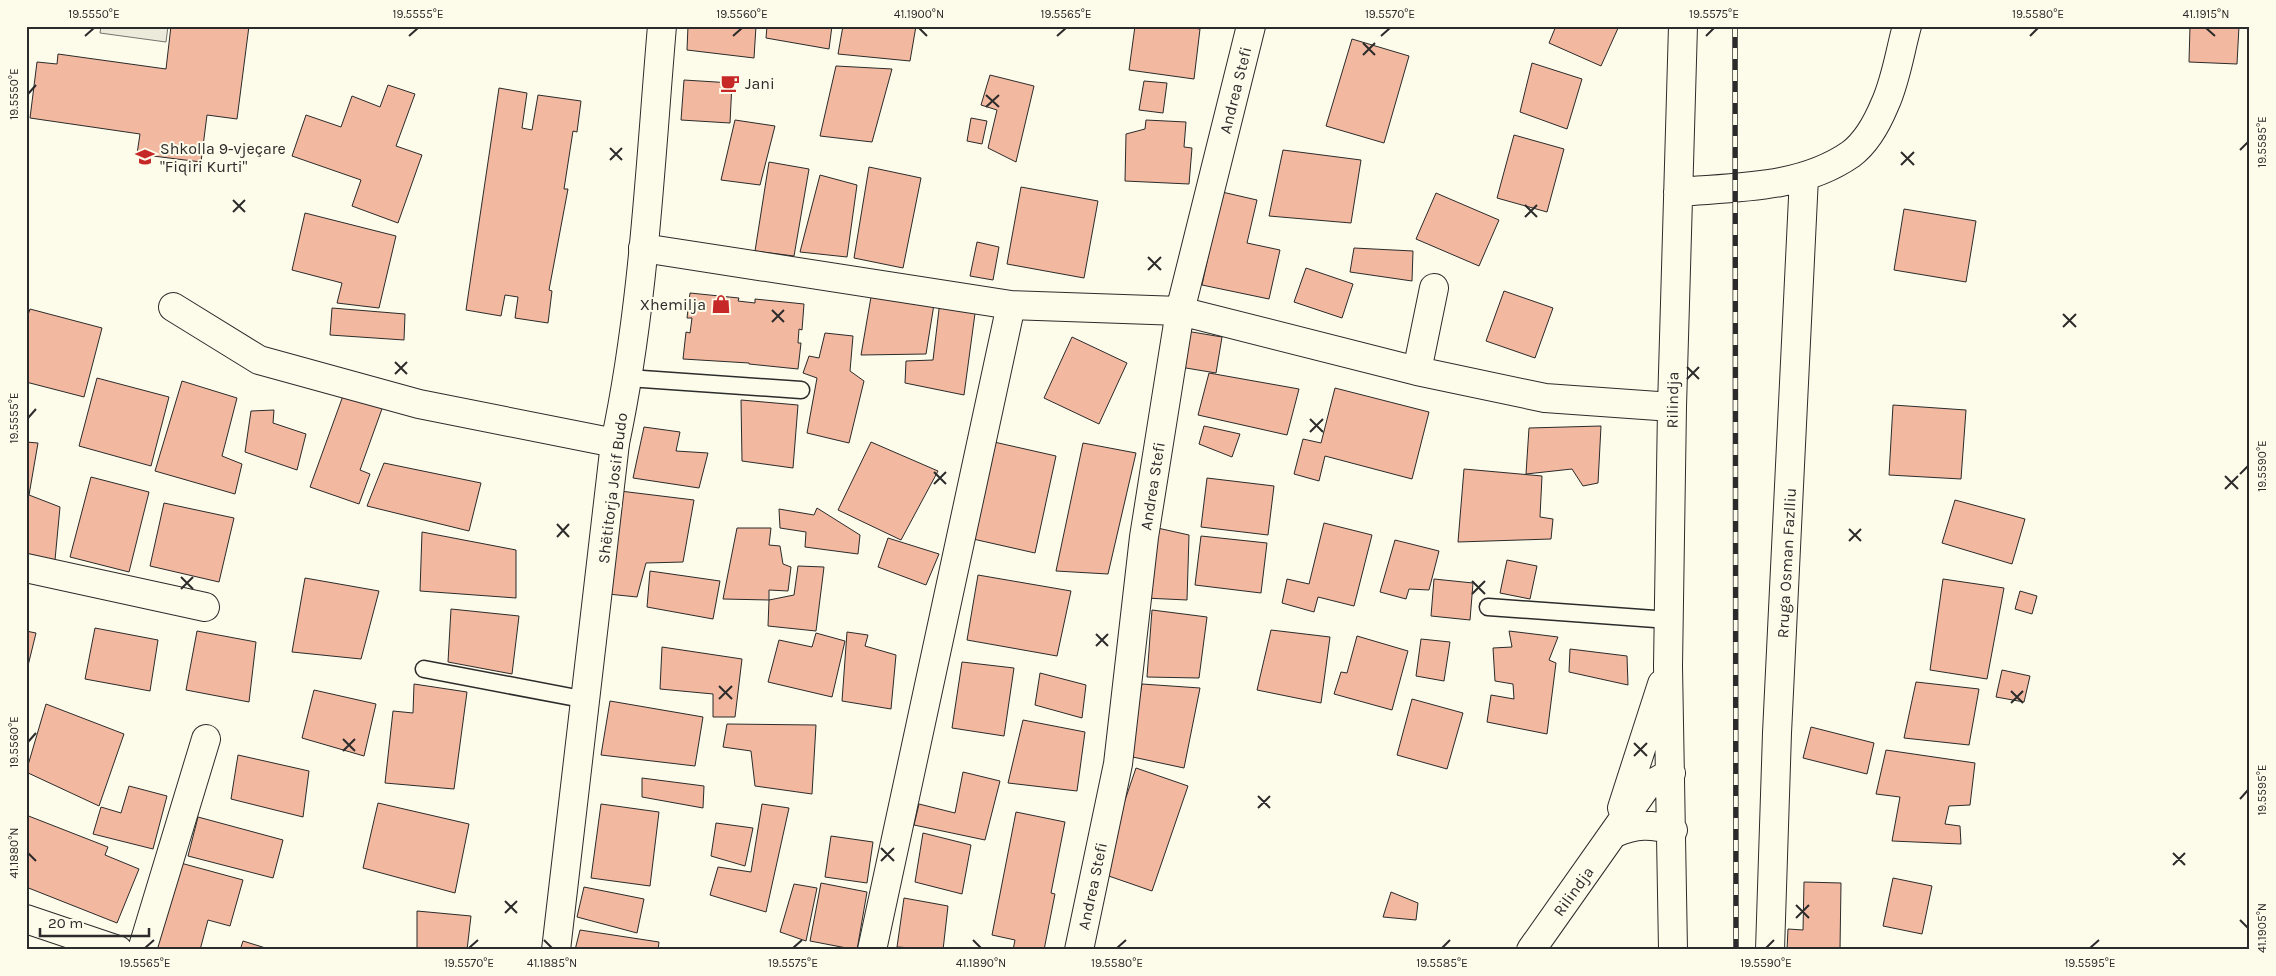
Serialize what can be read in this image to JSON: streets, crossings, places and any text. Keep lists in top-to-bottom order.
{
  "streets": {
    "street": [
      "Andrea Stefi",
      "Rilindja",
      "Shëtitorja Josif Budo",
      "Rruga Osman Fazlliu"
    ]
  },
  "places": {
    "cafe": ["Jani"],
    "school or university": ["Shkolla 9-vjeçare \"Fiqiri Kurti\""],
    "shop": ["Xhemilja"]
  },
  "scale_bar": "20 m",
  "coordinates": [
    "19.5550°E",
    "19.5555°E",
    "19.5560°E",
    "41.1900°N",
    "19.5565°E",
    "19.5570°E",
    "19.5575°E",
    "19.5580°E",
    "41.1915°N",
    "19.5585°E",
    "19.5590°E",
    "19.5595°E",
    "41.1880°N",
    "41.1905°N",
    "41.1885°N",
    "41.1890°N"
  ]
}
